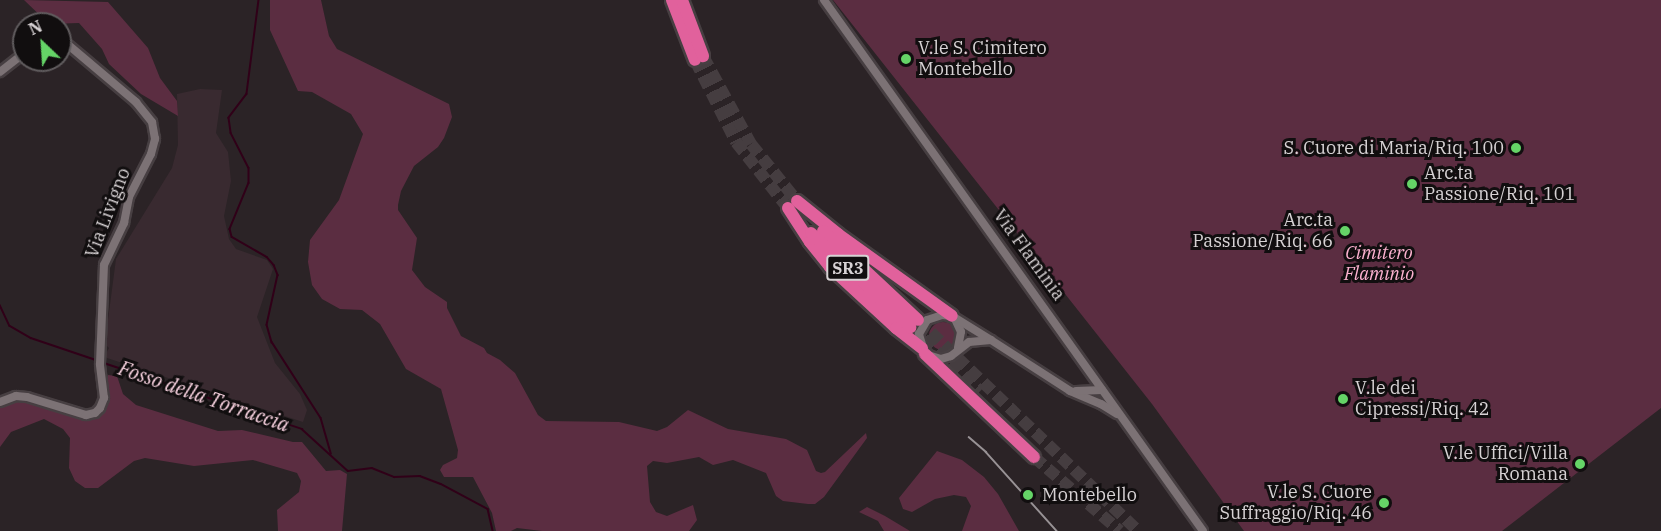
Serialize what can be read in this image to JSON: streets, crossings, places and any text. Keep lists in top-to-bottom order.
{
  "streets": {
    "highway": ["SR3"],
    "street": ["Via Livigno", "Via Flaminia"]
  },
  "water": ["Fosso della Torraccia"],
  "parks": ["Cimitero Flaminio"],
  "places": [
    "V.le S. Cimitero Montebello",
    "S. Cuore di Maria/Riq. 100",
    "Arc.ta Passione/Riq. 101",
    "Arc.ta Passione/Riq. 66",
    "V.le dei Cipressi/Riq. 42",
    "V.le Uffici/Villa Romana",
    "Montebello",
    "V.le S. Cuore Suffraggio/Riq. 46"
  ],
  "north": "top left"
}
